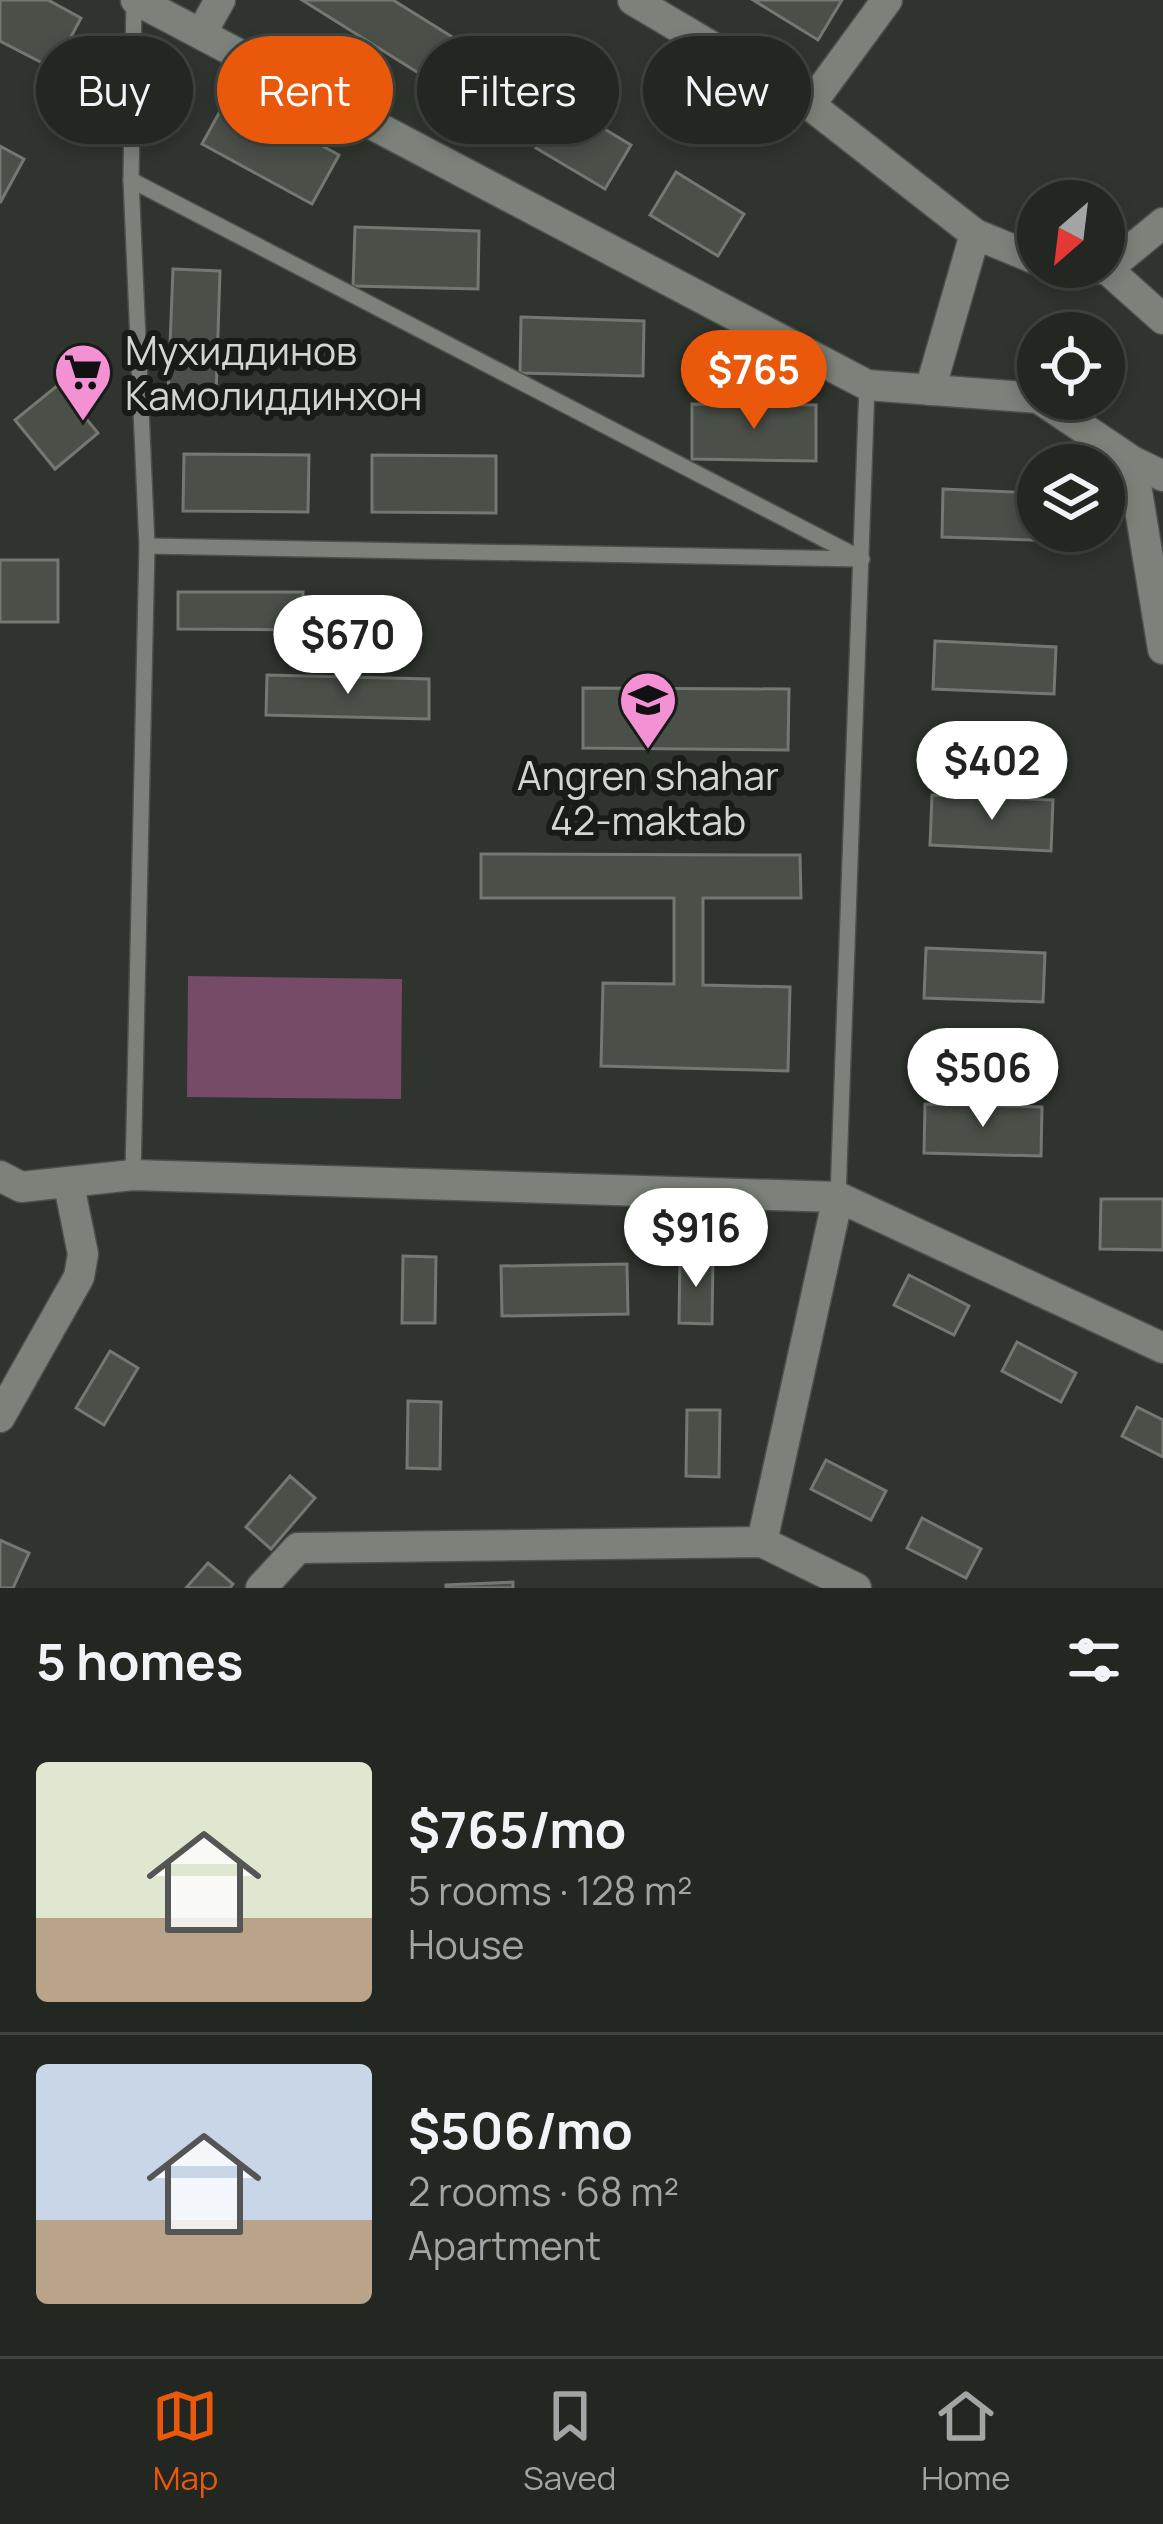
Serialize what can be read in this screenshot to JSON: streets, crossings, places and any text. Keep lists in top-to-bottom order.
{
  "places": {
    "supermarket": ["Мухиддинов Камолиддинхон"],
    "school or university": ["Angren shahar 42-maktab"]
  },
  "north": "bottom left",
  "page": {
    "chip": [
      "Buy",
      "Rent",
      "Filters",
      "New"
    ],
    "price": [
      "$765",
      "$670",
      "$402",
      "$506",
      "$916"
    ],
    "heading": "5 homes",
    "list": [
      {
        "name": "$765/mo",
        "note": "5 rooms · 128 m² · House"
      },
      {
        "name": "$506/mo",
        "note": "2 rooms · 68 m² · Apartment"
      }
    ],
    "tabs": ["Map", "Saved", "Home"]
  }
}
